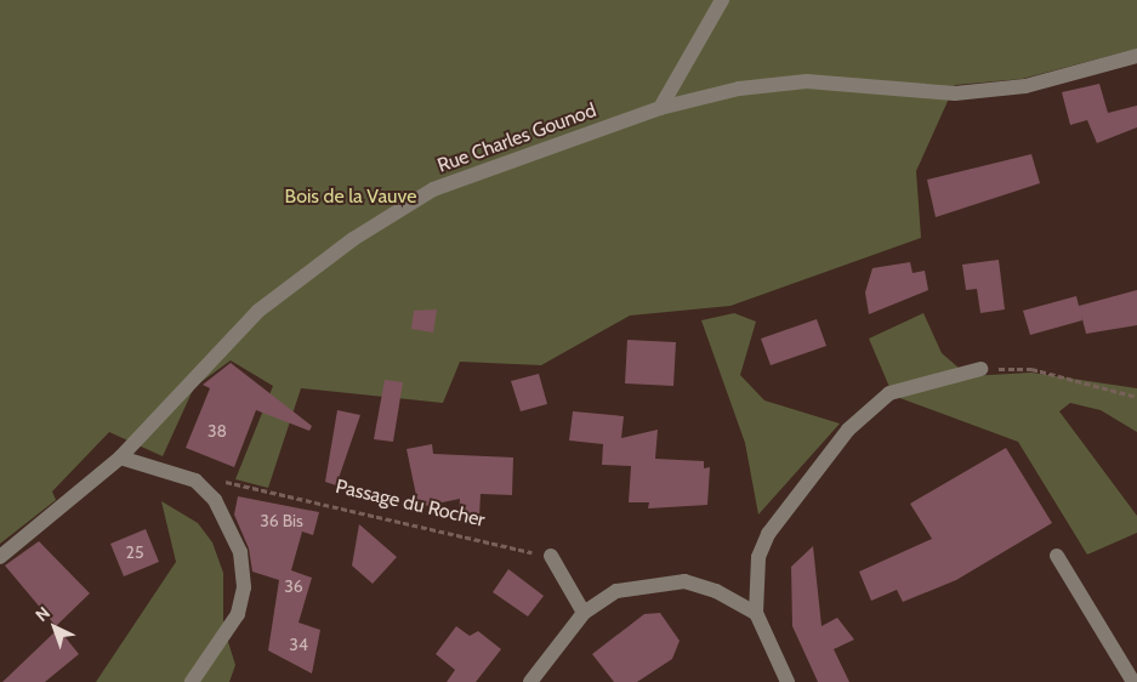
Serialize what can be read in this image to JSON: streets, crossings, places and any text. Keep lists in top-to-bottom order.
{
  "streets": {
    "street": ["Rue Charles Gounod"],
    "path": ["Passage du Rocher"]
  },
  "parks": ["Bois de la Vauve"],
  "house_numbers": [
    "38",
    "36 Bis",
    "25",
    "36",
    "34"
  ],
  "north": "top left"
}
